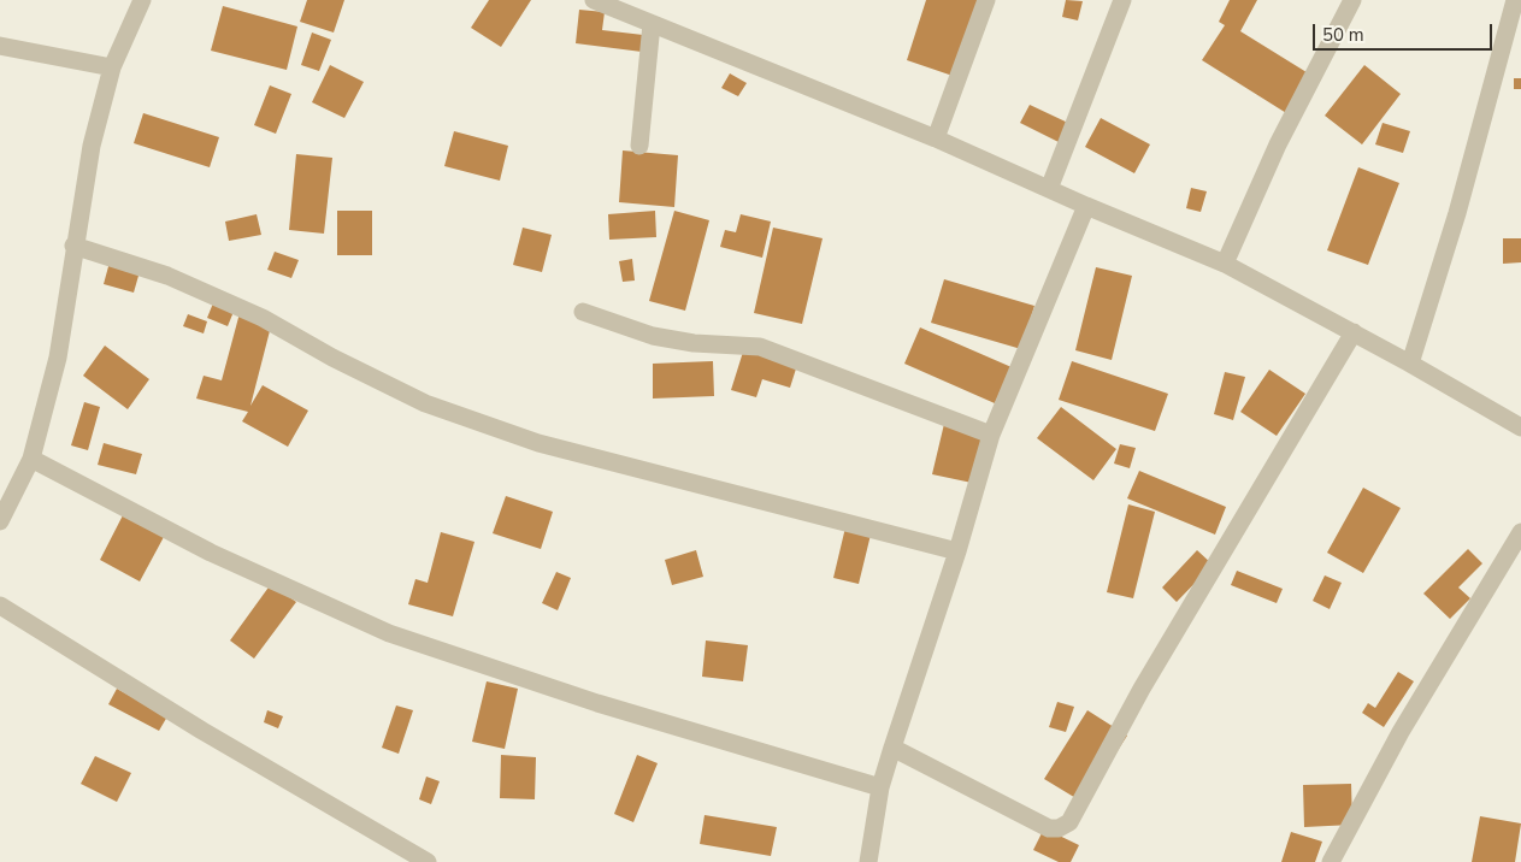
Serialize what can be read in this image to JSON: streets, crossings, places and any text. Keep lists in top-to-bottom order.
{
  "scale_bar": "50 m"
}
